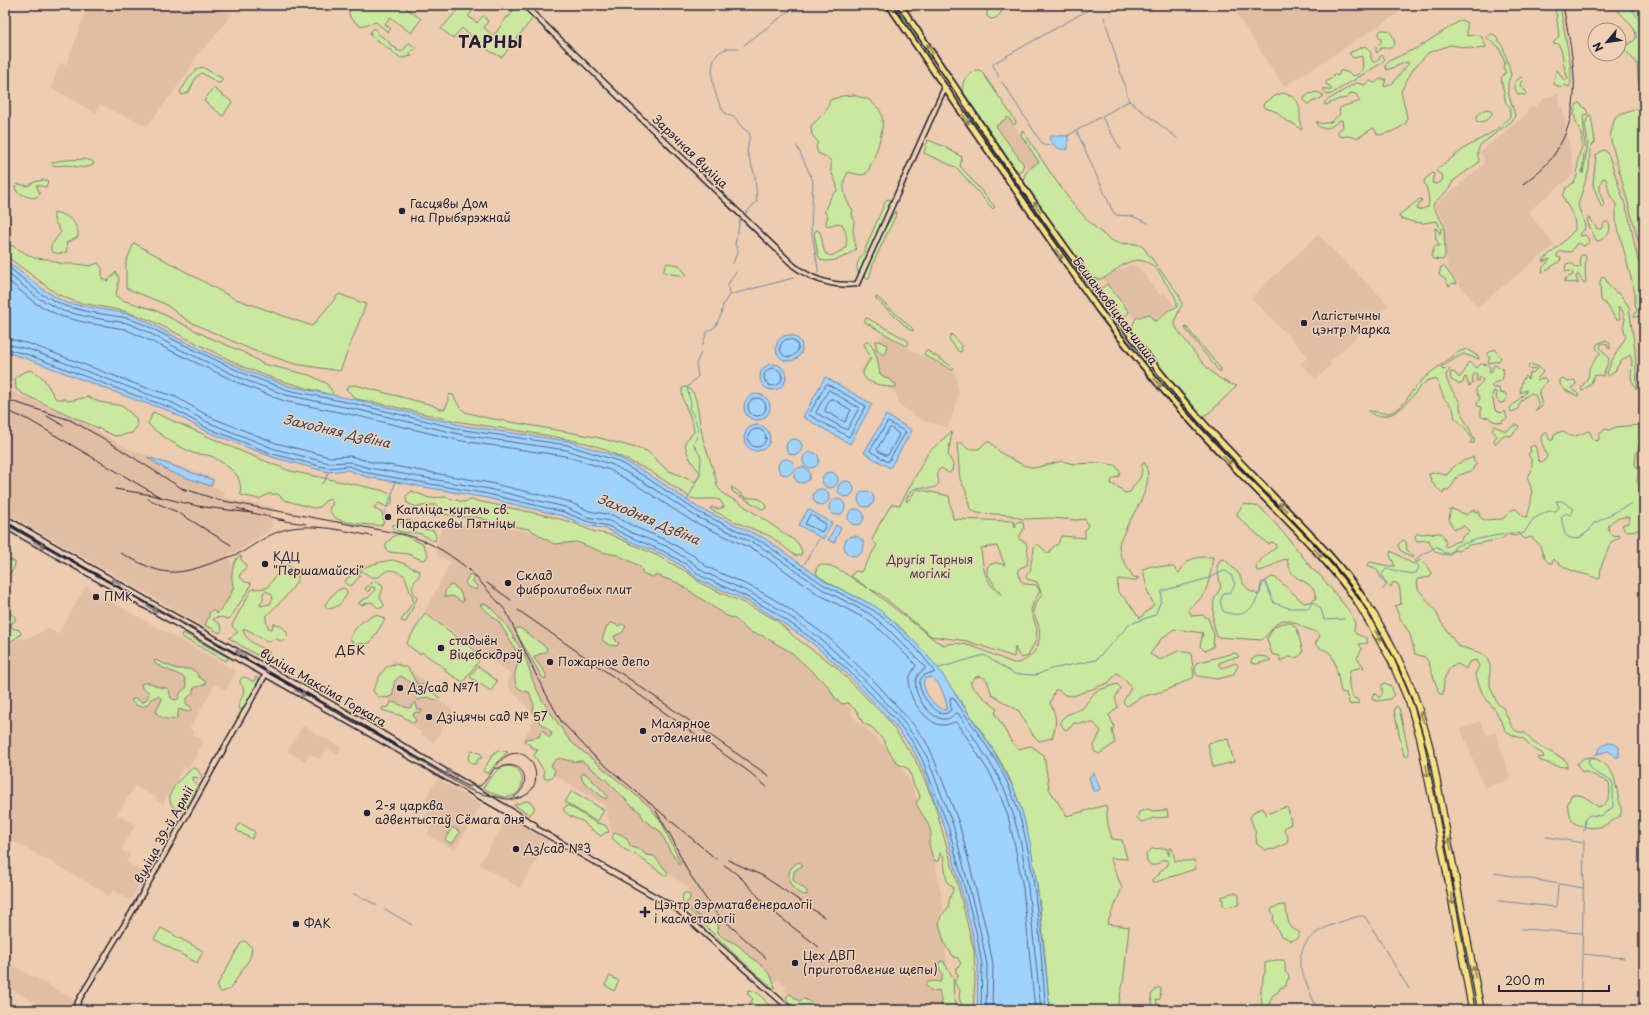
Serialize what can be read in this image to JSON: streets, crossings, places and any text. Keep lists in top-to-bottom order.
{
  "streets": {
    "main road": [
      "Зарэчная вуліца",
      "Бешанковіцкая шаша",
      "вуліца Максіма Горкага",
      "вуліца 39-й Арміі"
    ]
  },
  "crossings": [
    ["Зарэчная вуліца", "Бешанковіцкая шаша"],
    ["вуліца Максіма Горкага", "вуліца 39-й Арміі"]
  ],
  "districts": ["ТАРНЫ", "ДБК"],
  "water": ["Заходняя Дзвіна"],
  "parks": ["Другія Тарныя могілкі"],
  "places": {
    "other": [
      "Гасцявы Дом на Прыбярэжнай",
      "Лагістычны цэнтр Марка",
      "Капліца-купель св. Параскевы Пятніцы",
      "КДЦ \"Першамайскі\"",
      "Склад фибролитовых плит",
      "ПМК",
      "стадыён Віцебскдрэў",
      "Пожарное депо",
      "Дз/сад №71",
      "Дзіцячы сад № 57",
      "Малярное отделение",
      "2-я царква адвентыстаў Сёмага дня",
      "Дз/сад №3",
      "ФАК",
      "Цех ДВП (приготовление щепы)"
    ],
    "health": ["Цэнтр дэрматавенералогіі і касметалогіі"]
  },
  "scale_bar": "200 m",
  "north": "bottom left"
}
